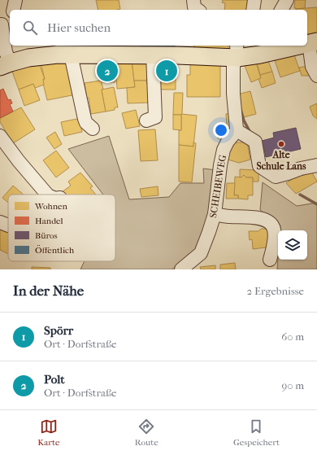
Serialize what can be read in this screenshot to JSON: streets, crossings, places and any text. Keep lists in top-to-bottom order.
{
  "streets": {
    "street": ["SCHEIBEWEG"]
  },
  "places": ["Alte Schule Lans"],
  "legend": [
    "Wohnen",
    "Handel",
    "Büros",
    "Öffentlich"
  ],
  "page": {
    "search": "Hier suchen",
    "pins": ["1", "2"],
    "heading": ["In der Nähe", "2 Ergebnisse"],
    "list": [
      {
        "mark": "1",
        "name": "Spörr",
        "note": "Ort · Dorfstraße",
        "value": "60 m"
      },
      {
        "mark": "2",
        "name": "Polt",
        "note": "Ort · Dorfstraße",
        "value": "90 m"
      }
    ],
    "nav": ["Karte", "Route", "Gespeichert"]
  }
}
